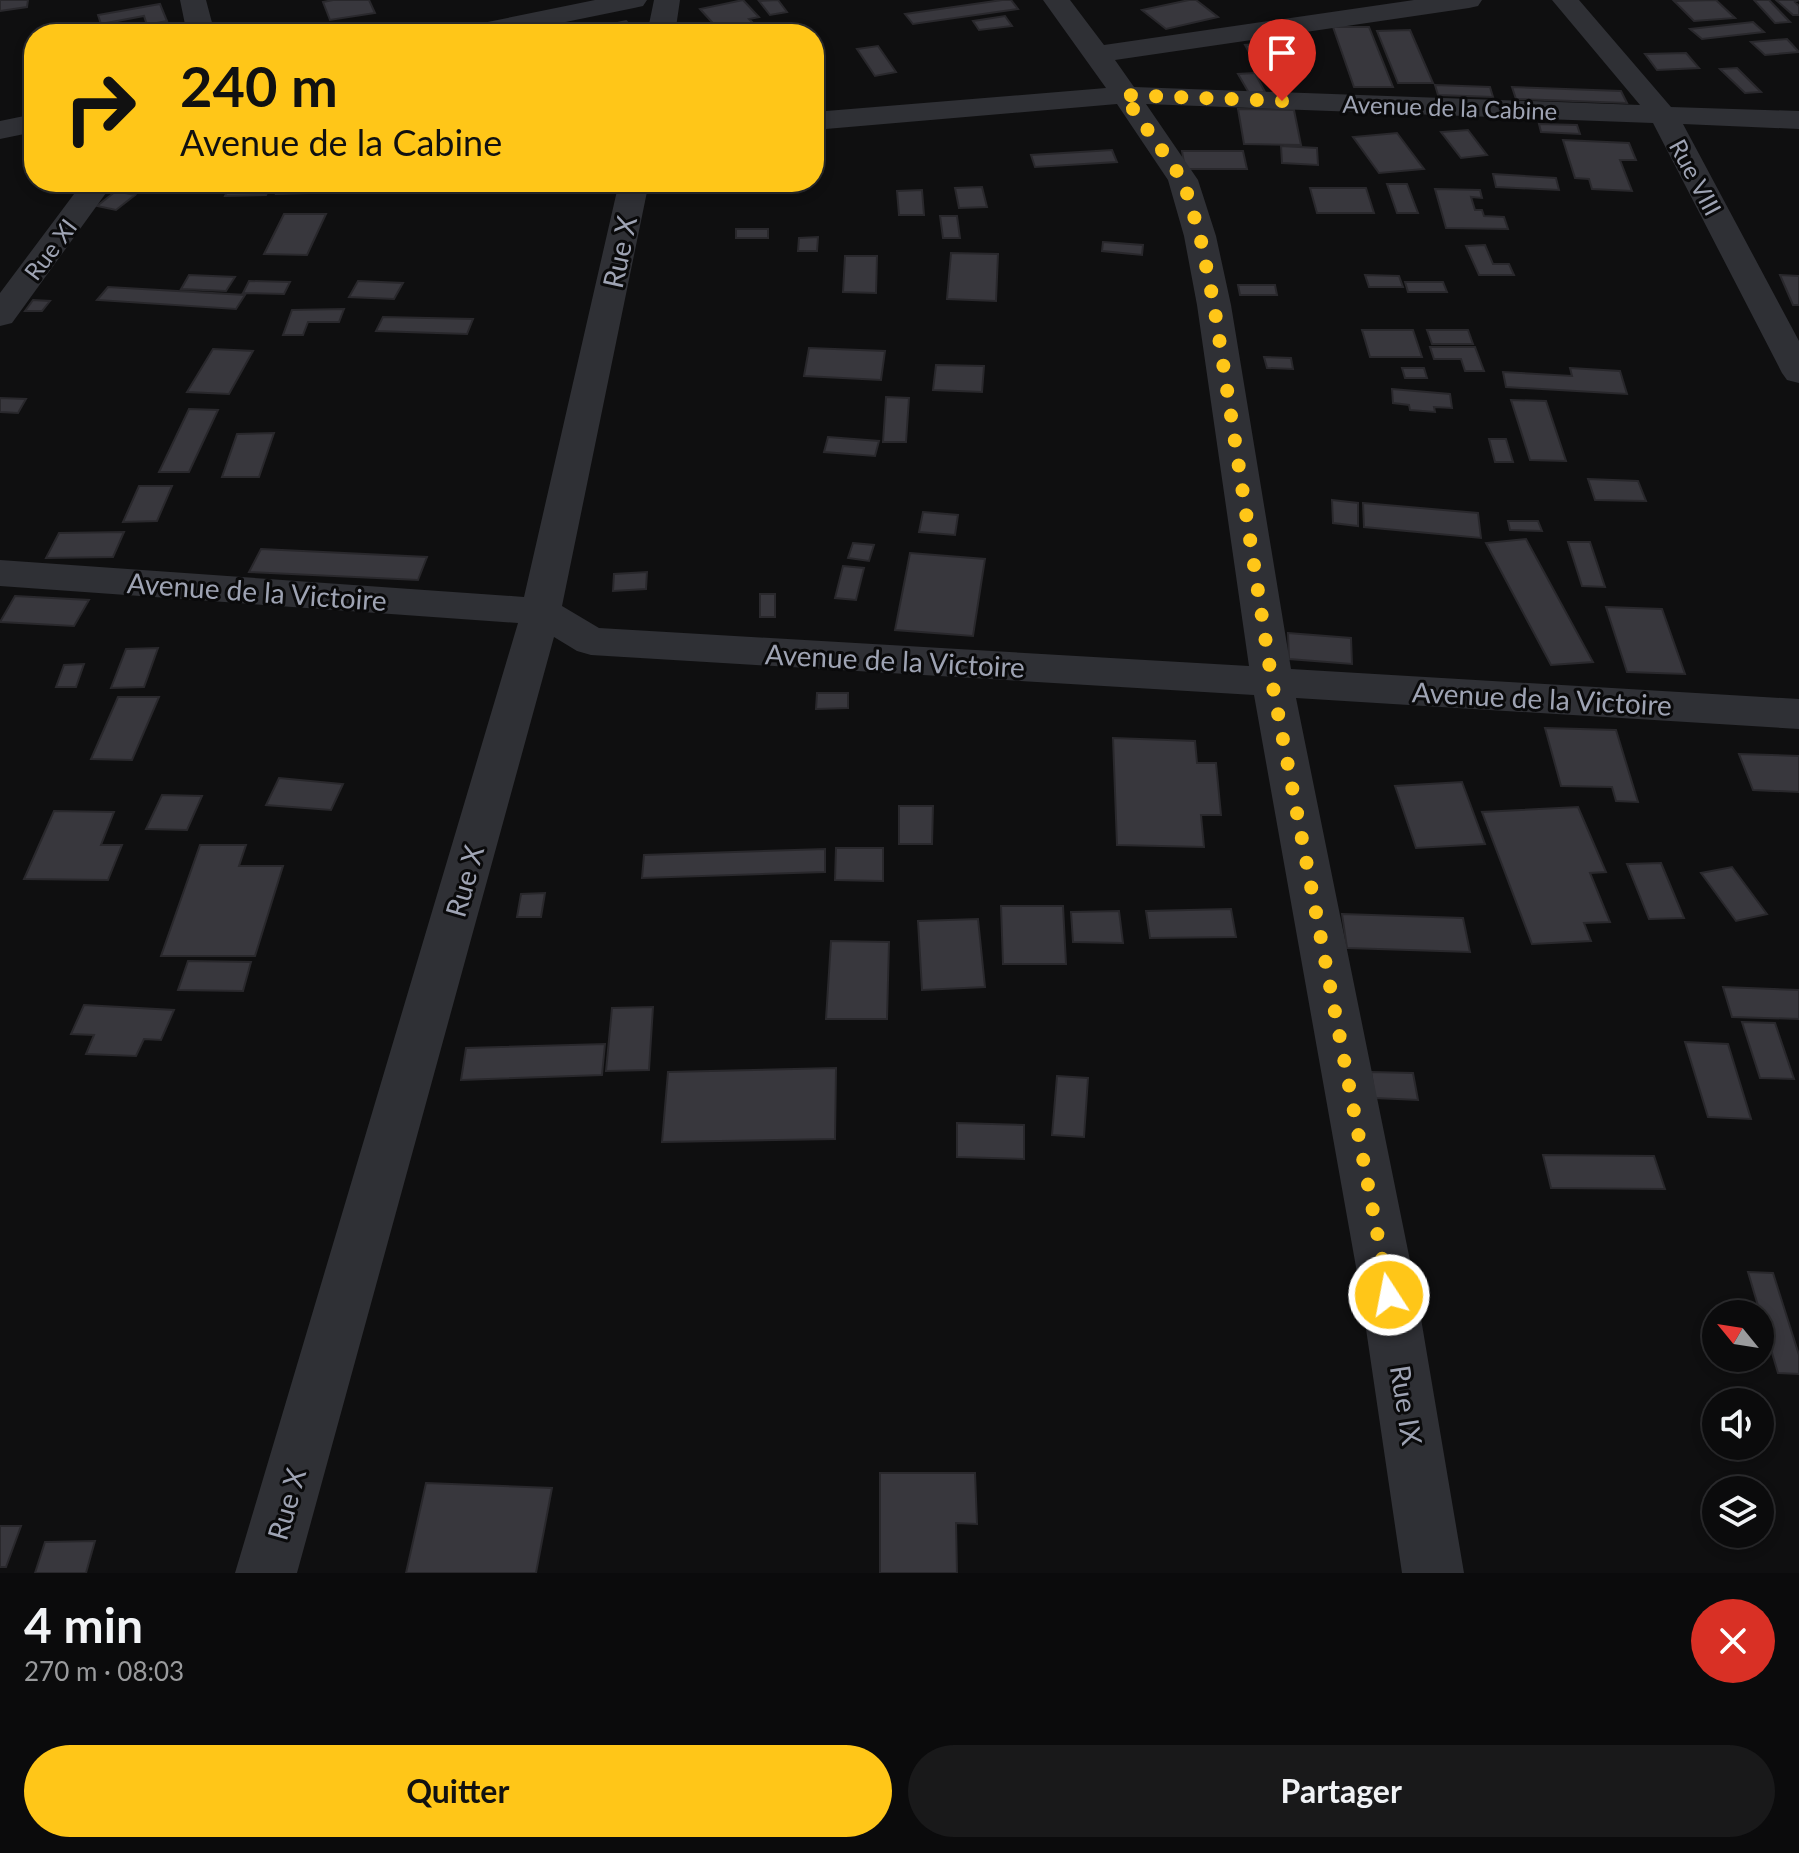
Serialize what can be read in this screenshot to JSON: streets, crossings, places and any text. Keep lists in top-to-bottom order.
{
  "streets": {
    "street": [
      "Avenue de la Cabine",
      "Rue VIII",
      "Rue XI",
      "Rue X",
      "Avenue de la Victoire",
      "Rue IX"
    ]
  },
  "crossings": [
    ["Avenue de la Cabine", "Rue VIII"],
    ["Avenue de la Cabine", "Rue IX"],
    ["Rue X", "Avenue de la Victoire"],
    ["Avenue de la Victoire", "Rue IX"]
  ],
  "north": "top left",
  "page": {
    "turn": ["240 m", "Avenue de la Cabine"],
    "heading": ["4 min", "270 m · 08:03"],
    "buttons": ["Quitter", "Partager"]
  }
}
